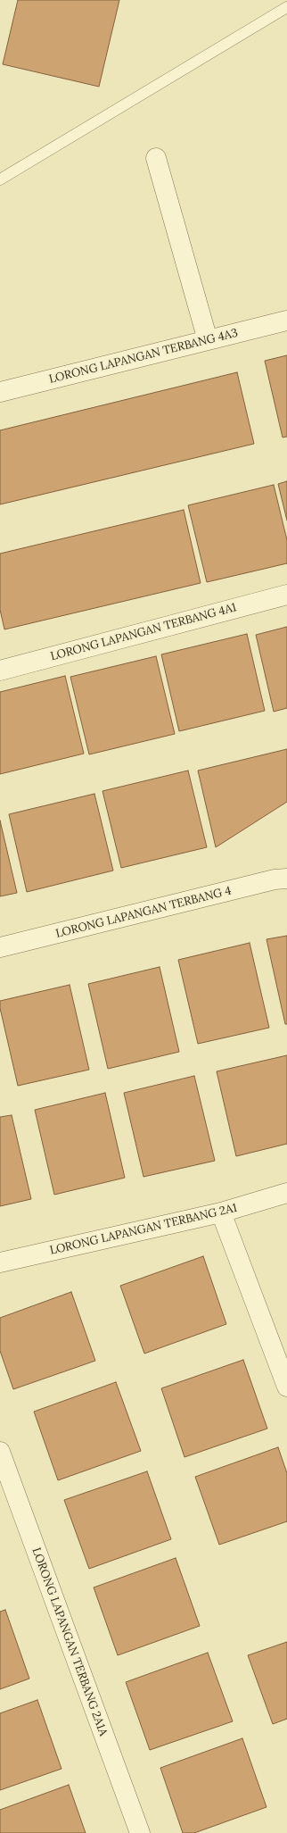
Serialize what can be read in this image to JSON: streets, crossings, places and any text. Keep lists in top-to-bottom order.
{
  "streets": {
    "street": [
      "LORONG LAPANGAN TERBANG 4A3",
      "LORONG LAPANGAN TERBANG 4A1",
      "LORONG LAPANGAN TERBANG 4",
      "LORONG LAPANGAN TERBANG 2A1",
      "LORONG LAPANGAN TERBANG 2A1A"
    ]
  }
}
